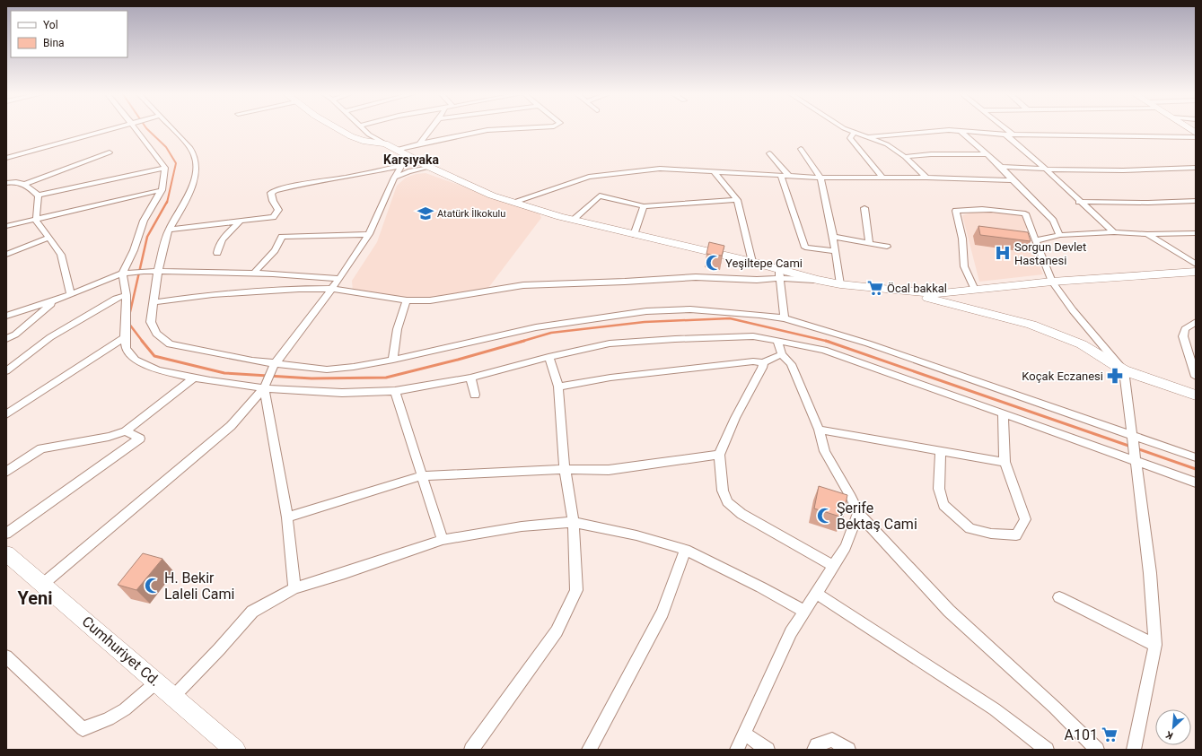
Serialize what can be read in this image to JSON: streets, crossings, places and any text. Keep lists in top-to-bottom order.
{
  "streets": {
    "street": ["Cumhuriyet Cd."]
  },
  "districts": ["Karşıyaka", "Yeni"],
  "places": {
    "school or university": ["Atatürk İlkokulu"],
    "hospital": ["Sorgun Devlet Hastanesi"],
    "mosque": ["Yeşiltepe Cami", "Şerife Bektaş Cami", "H. Bekir Laleli Cami"],
    "supermarket": ["Öcal bakkal", "A101"],
    "pharmacy": ["Koçak Eczanesi"]
  },
  "legend": ["Yol", "Bina"],
  "north": "bottom left"
}
